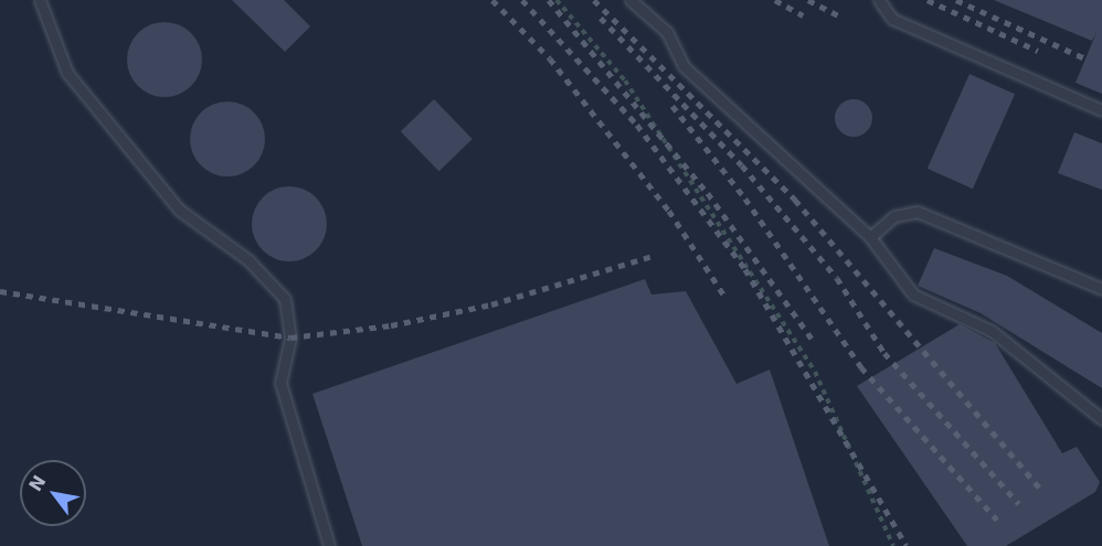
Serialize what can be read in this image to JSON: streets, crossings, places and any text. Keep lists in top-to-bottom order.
{
  "north": "top left"
}
